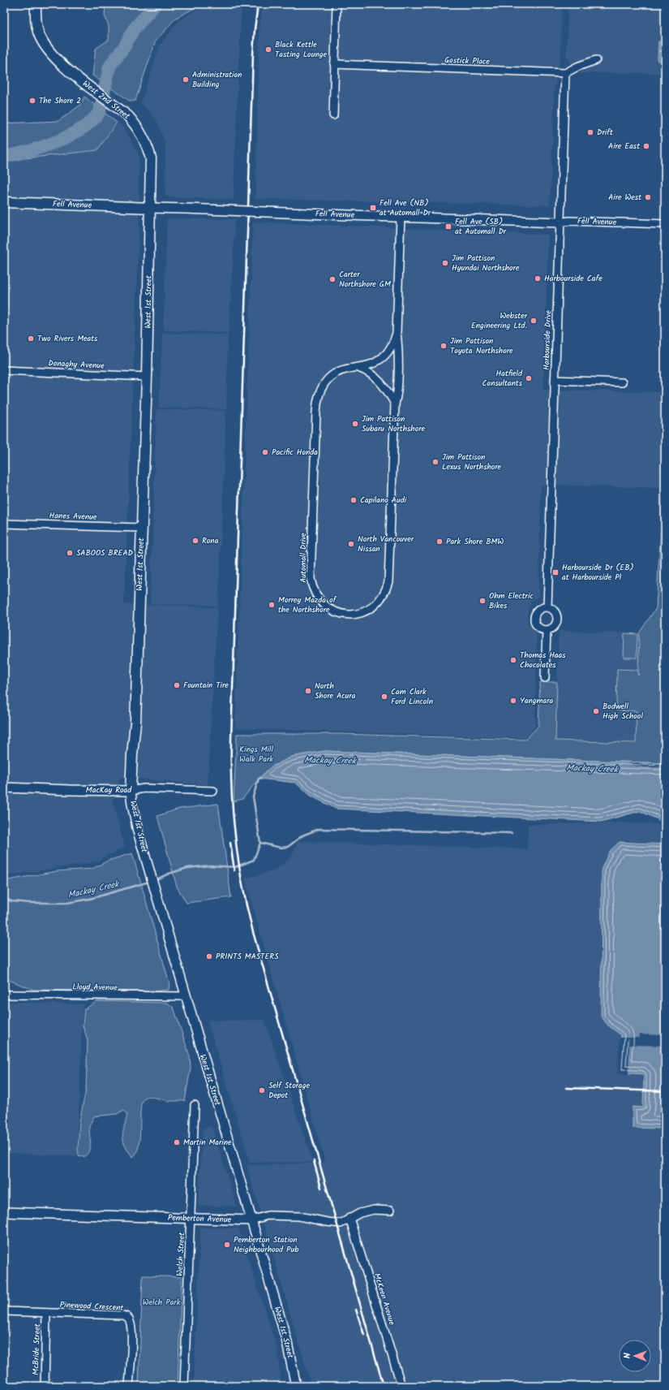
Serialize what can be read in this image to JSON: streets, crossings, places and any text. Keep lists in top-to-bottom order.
{
  "streets": {
    "main road": ["West 2nd Street", "Fell Avenue", "West 1st Street"],
    "street": [
      "Gostick Place",
      "Harbourside Drive",
      "Donaghy Avenue",
      "Hanes Avenue",
      "Automall Drive",
      "MacKay Road",
      "Lloyd Avenue",
      "Pemberton Avenue",
      "Welch Street",
      "McKeen Avenue",
      "Pinewood Crescent",
      "McBride Street"
    ]
  },
  "crossings": [
    ["Gostick Place", "Harbourside Drive"],
    ["West 2nd Street", "Fell Avenue"],
    ["West 2nd Street", "West 1st Street"],
    ["Fell Avenue", "West 1st Street"],
    ["Fell Avenue", "Harbourside Drive"],
    ["Fell Avenue", "Automall Drive"],
    ["West 1st Street", "Donaghy Avenue"],
    ["West 1st Street", "Hanes Avenue"],
    ["West 1st Street", "MacKay Road"],
    ["West 1st Street", "Lloyd Avenue"],
    ["West 1st Street", "Pemberton Avenue"],
    ["Pemberton Avenue", "Welch Street"],
    ["Pemberton Avenue", "McKeen Avenue"],
    ["Pinewood Crescent", "McBride Street"]
  ],
  "water": ["Mackay Creek"],
  "parks": ["Kings Mill Walk Park", "Welch Park"],
  "places": {
    "other": [
      "Black Kettle Tasting Lounge",
      "Administration Building",
      "The Shore 2",
      "Drift",
      "Aire East",
      "Aire West",
      "Jim Pattison Hyundai Northshore",
      "Harbourside Cafe",
      "Carter Northshore GM",
      "Webster Engineering Ltd.",
      "Two Rivers Meats",
      "Jim Pattison Toyota Northshore",
      "Hatfield Consultants",
      "Jim Pattison Subaru Northshore",
      "Pacific Honda",
      "Jim Pattison Lexus Northshore",
      "Capilano Audi",
      "Rona",
      "Park Shore BMW",
      "North Vancouver Nissan",
      "SABOOS BREAD",
      "Ohm Electric Bikes",
      "Morrey Mazda of the Northshore",
      "Thomas Haas Chocolates",
      "Fountain Tire",
      "North Shore Acura",
      "Cam Clark Ford Lincoln",
      "Yangmara",
      "Bodwell High School",
      "PRINTS MASTERS",
      "Self Storage Depot",
      "Martin Marine",
      "Pemberton Station Neighbourhood Pub"
    ],
    "transit": ["Fell Ave (NB) at Automall Dr", "Fell Ave (SB) at Automall Dr", "Harbourside Dr (EB) at Harbourside Pl"]
  },
  "north": "left"
}
